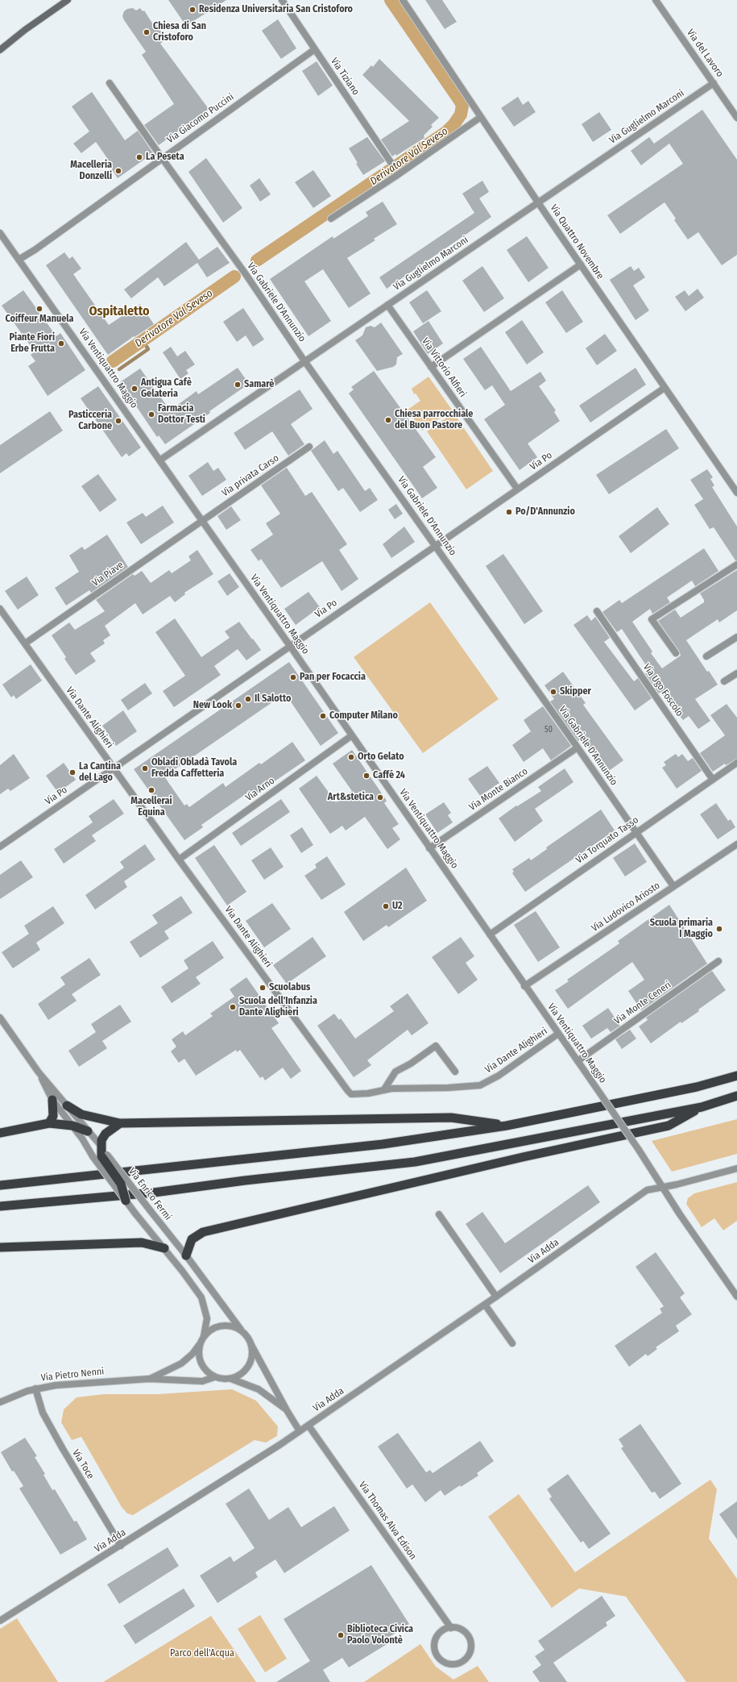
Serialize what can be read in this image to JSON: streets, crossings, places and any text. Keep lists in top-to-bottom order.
{
  "streets": {
    "street": [
      "Via del Lavoro",
      "Via Tiziano",
      "Via Guglielmo Marconi",
      "Via Giacomo Puccini",
      "Via Quattro Novembre",
      "Via Gabriele D'Annunzio",
      "Via Vittorio Alfieri",
      "Via Ventiquattro Maggio",
      "Via Po",
      "Via privata Carso",
      "Via Piave",
      "Via Ugo Foscolo",
      "Via Dante Alighieri",
      "Via Arno",
      "Via Monte Bianco",
      "Via Torquato Tasso",
      "Via Ludovico Ariosto",
      "Via Monte Ceneri",
      "Via Enrico Fermi",
      "Via Adda",
      "Via Pietro Nenni",
      "Via Toce",
      "Via Thomas Alva Edison"
    ]
  },
  "crossings": [
    ["Via del Lavoro", "Via Guglielmo Marconi"],
    ["Via Tiziano", "Via Giacomo Puccini"],
    ["Via Guglielmo Marconi", "Via Quattro Novembre"],
    ["Via Guglielmo Marconi", "Via Gabriele D'Annunzio"],
    ["Via Guglielmo Marconi", "Via Vittorio Alfieri"],
    ["Via Guglielmo Marconi", "Via Ventiquattro Maggio"],
    ["Via Giacomo Puccini", "Via Gabriele D'Annunzio"],
    ["Via Giacomo Puccini", "Via Ventiquattro Maggio"],
    ["Via Quattro Novembre", "Via Po"],
    ["Via Gabriele D'Annunzio", "Via Po"],
    ["Via Gabriele D'Annunzio", "Via Monte Bianco"],
    ["Via Gabriele D'Annunzio", "Via Torquato Tasso"],
    ["Via Gabriele D'Annunzio", "Via Ludovico Ariosto"],
    ["Via Vittorio Alfieri", "Via Po"],
    ["Via Ventiquattro Maggio", "Via Po"],
    ["Via Ventiquattro Maggio", "Via privata Carso"],
    ["Via Ventiquattro Maggio", "Via Piave"],
    ["Via Ventiquattro Maggio", "Via Dante Alighieri"],
    ["Via Ventiquattro Maggio", "Via Arno"],
    ["Via Ventiquattro Maggio", "Via Monte Bianco"],
    ["Via Ventiquattro Maggio", "Via Torquato Tasso"],
    ["Via Ventiquattro Maggio", "Via Ludovico Ariosto"],
    ["Via Ventiquattro Maggio", "Via Monte Ceneri"],
    ["Via Ventiquattro Maggio", "Via Adda"],
    ["Via Po", "Via Dante Alighieri"],
    ["Via privata Carso", "Via Piave"],
    ["Via Piave", "Via Dante Alighieri"],
    ["Via Ugo Foscolo", "Via Torquato Tasso"],
    ["Via Dante Alighieri", "Via Arno"],
    ["Via Enrico Fermi", "Via Pietro Nenni"],
    ["Via Adda", "Via Toce"],
    ["Via Adda", "Via Thomas Alva Edison"],
    ["Via Pietro Nenni", "Via Toce"]
  ],
  "districts": ["Ospitaletto"],
  "water": ["Derivatore Val Seveso"],
  "parks": ["Parco dell'Acqua"],
  "places": [
    "Residenza Universitaria San Cristoforo",
    "Chiesa di San Cristoforo",
    "La Peseta",
    "Macelleria Donzelli",
    "Coiffeur Manuela",
    "Piante Fiori Erbe Frutta",
    "Samarè",
    "Antigua Cafè Gelateria",
    "Farmacia Dottor Testi",
    "Chiesa parrocchiale del Buon Pastore",
    "Pasticceria Carbone",
    "Po/D'Annunzio",
    "Pan per Focaccia",
    "Skipper",
    "Il Salotto",
    "New Look",
    "Computer Milano",
    "Orto Gelato",
    "Obladì Obladà Tavola Fredda Caffetteria",
    "La Cantina del Lago",
    "Caffé 24",
    "Macellerai Equina",
    "Art&stetica",
    "U2",
    "Scuola primaria I Maggio",
    "Scuolabus",
    "Scuola dell'Infanzia Dante Alighieri",
    "Biblioteca Civica Paolo Volontè"
  ],
  "house_numbers": ["50"]
}
